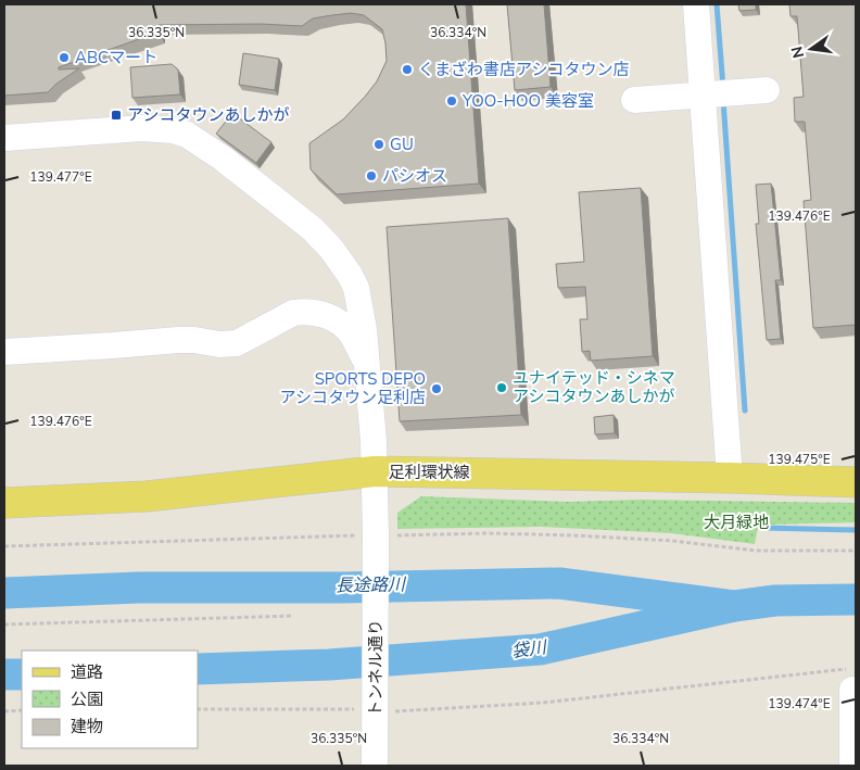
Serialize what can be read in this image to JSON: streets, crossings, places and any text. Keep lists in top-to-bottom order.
{
  "streets": {
    "main road": ["足利環状線"],
    "street": ["トンネル通り"]
  },
  "crossings": [
    ["足利環状線", "トンネル通り"]
  ],
  "water": ["長途路川", "袋川"],
  "parks": ["大月緑地"],
  "places": {
    "other": [
      "ABCマート",
      "くまざわ書店アシコタウン店",
      "YOO-HOO 美容室",
      "GU",
      "パシオス",
      "ユナイテッド・シネマ アシコタウンあしかが",
      "SPORTS DEPO アシコタウン足利店"
    ],
    "transit": ["アシコタウンあしかが"]
  },
  "legend": ["道路", "公園", "建物"],
  "north": "left",
  "coordinates": [
    "36.335°N",
    "36.334°N",
    "139.477°E",
    "139.476°E",
    "139.475°E",
    "139.474°E"
  ]
}
